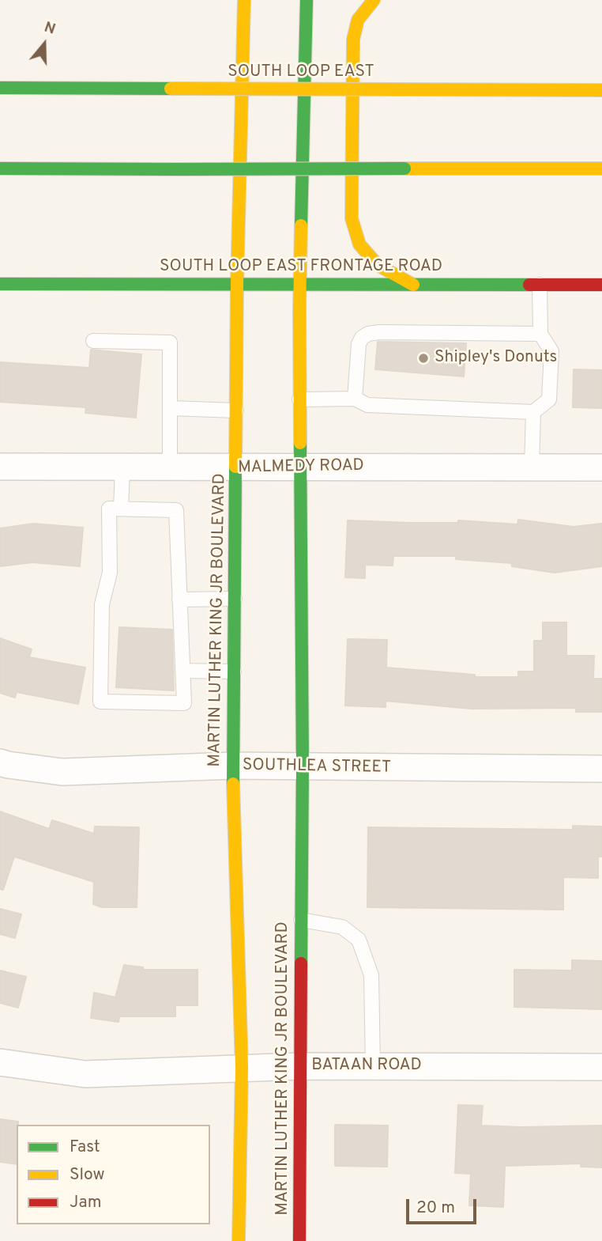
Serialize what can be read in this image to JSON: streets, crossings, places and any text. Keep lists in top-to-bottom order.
{
  "streets": {
    "main road": ["SOUTH LOOP EAST", "SOUTH LOOP EAST FRONTAGE ROAD", "MARTIN LUTHER KING JR BOULEVARD"],
    "street": ["MALMEDY ROAD", "SOUTHLEA STREET", "BATAAN ROAD"]
  },
  "crossings": [
    ["SOUTH LOOP EAST FRONTAGE ROAD", "MARTIN LUTHER KING JR BOULEVARD"],
    ["MALMEDY ROAD", "MARTIN LUTHER KING JR BOULEVARD"],
    ["MARTIN LUTHER KING JR BOULEVARD", "SOUTHLEA STREET"],
    ["MARTIN LUTHER KING JR BOULEVARD", "BATAAN ROAD"]
  ],
  "places": ["Shipley's Donuts"],
  "legend": ["Fast", "Slow", "Jam"],
  "scale_bar": "20 m",
  "north": "top"
}
